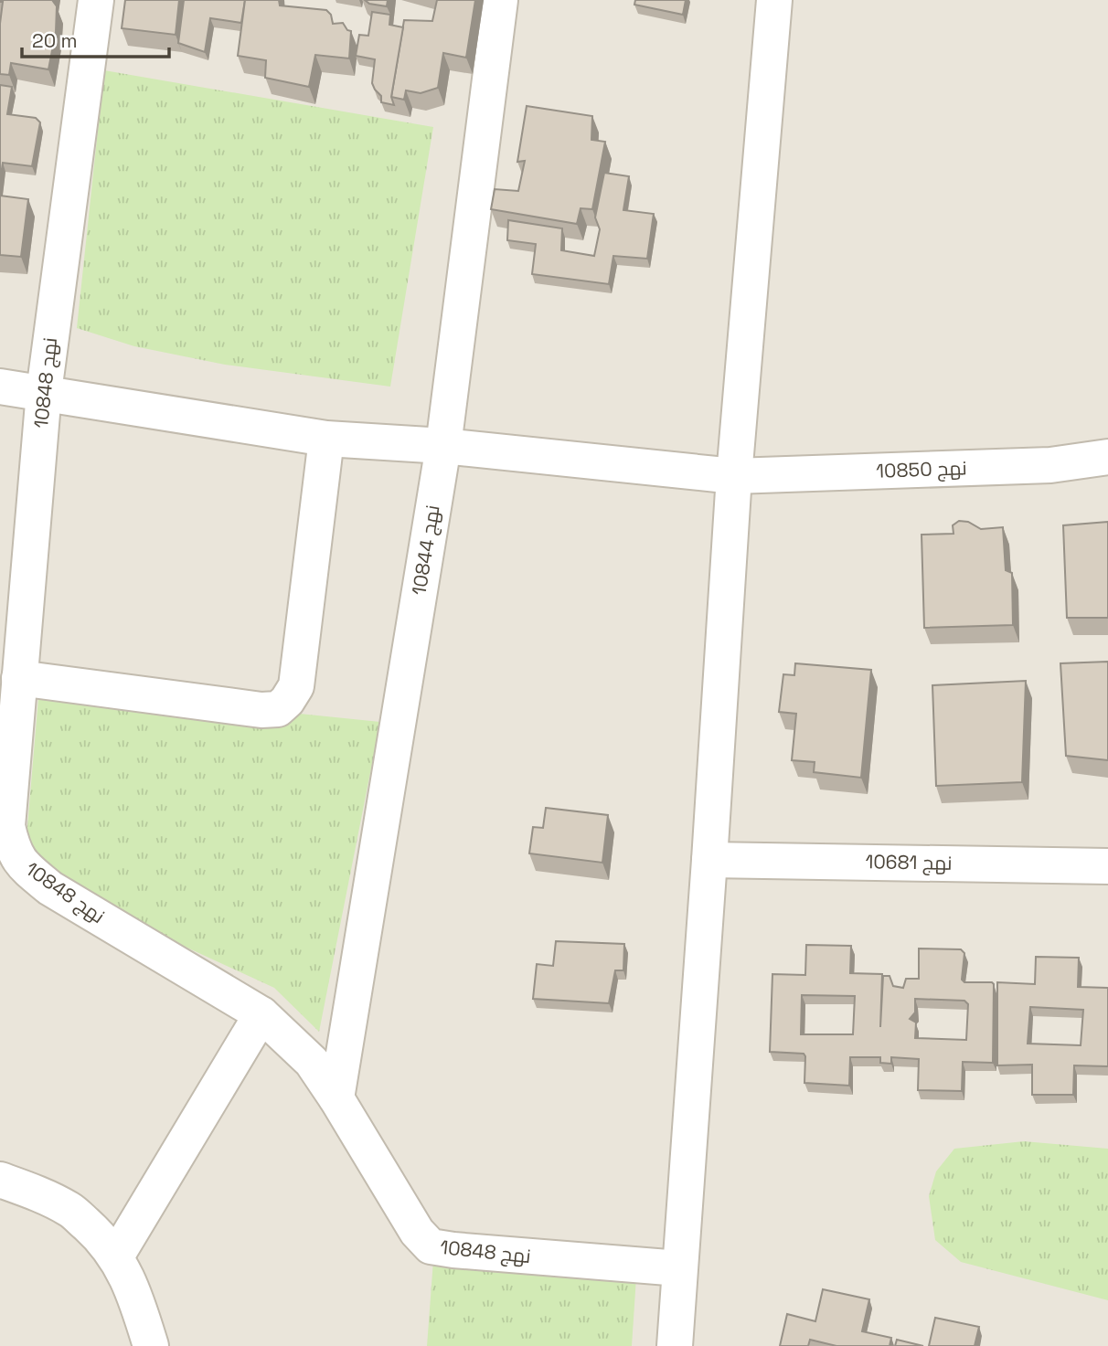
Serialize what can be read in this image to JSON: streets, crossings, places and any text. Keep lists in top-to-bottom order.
{
  "streets": {
    "street": [
      "نهج 10848",
      "نهج 10850",
      "نهج 10844",
      "نهج 10681"
    ]
  },
  "crossings": [
    ["نهج 10848", "نهج 10850"],
    ["نهج 10848", "نهج 10844"],
    ["نهج 10850", "نهج 10844"]
  ],
  "scale_bar": "20 m"
}
